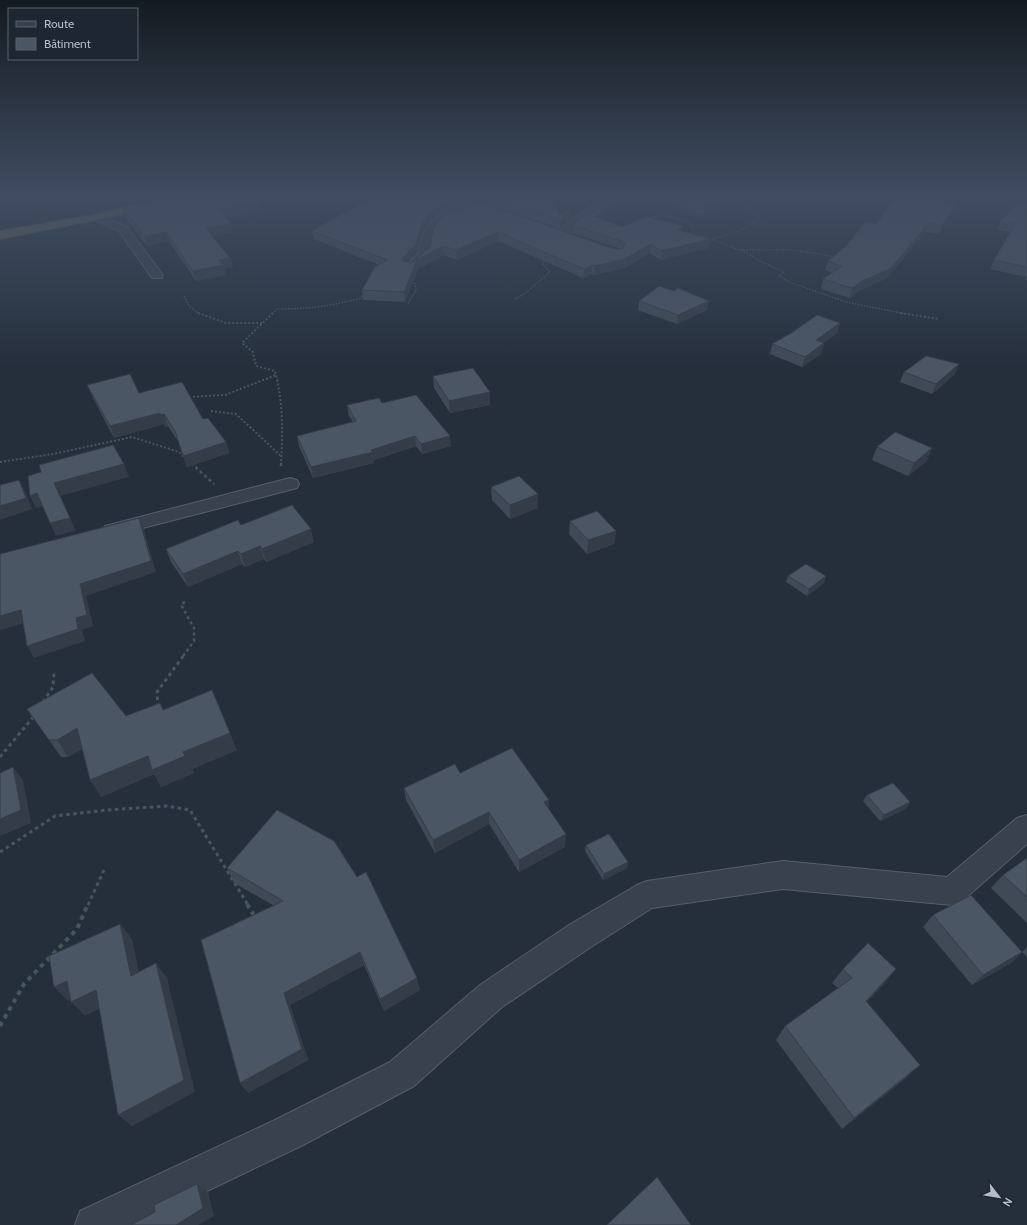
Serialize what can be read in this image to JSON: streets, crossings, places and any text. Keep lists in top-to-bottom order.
{
  "legend": ["Route", "Bâtiment"],
  "north": "bottom right"
}
